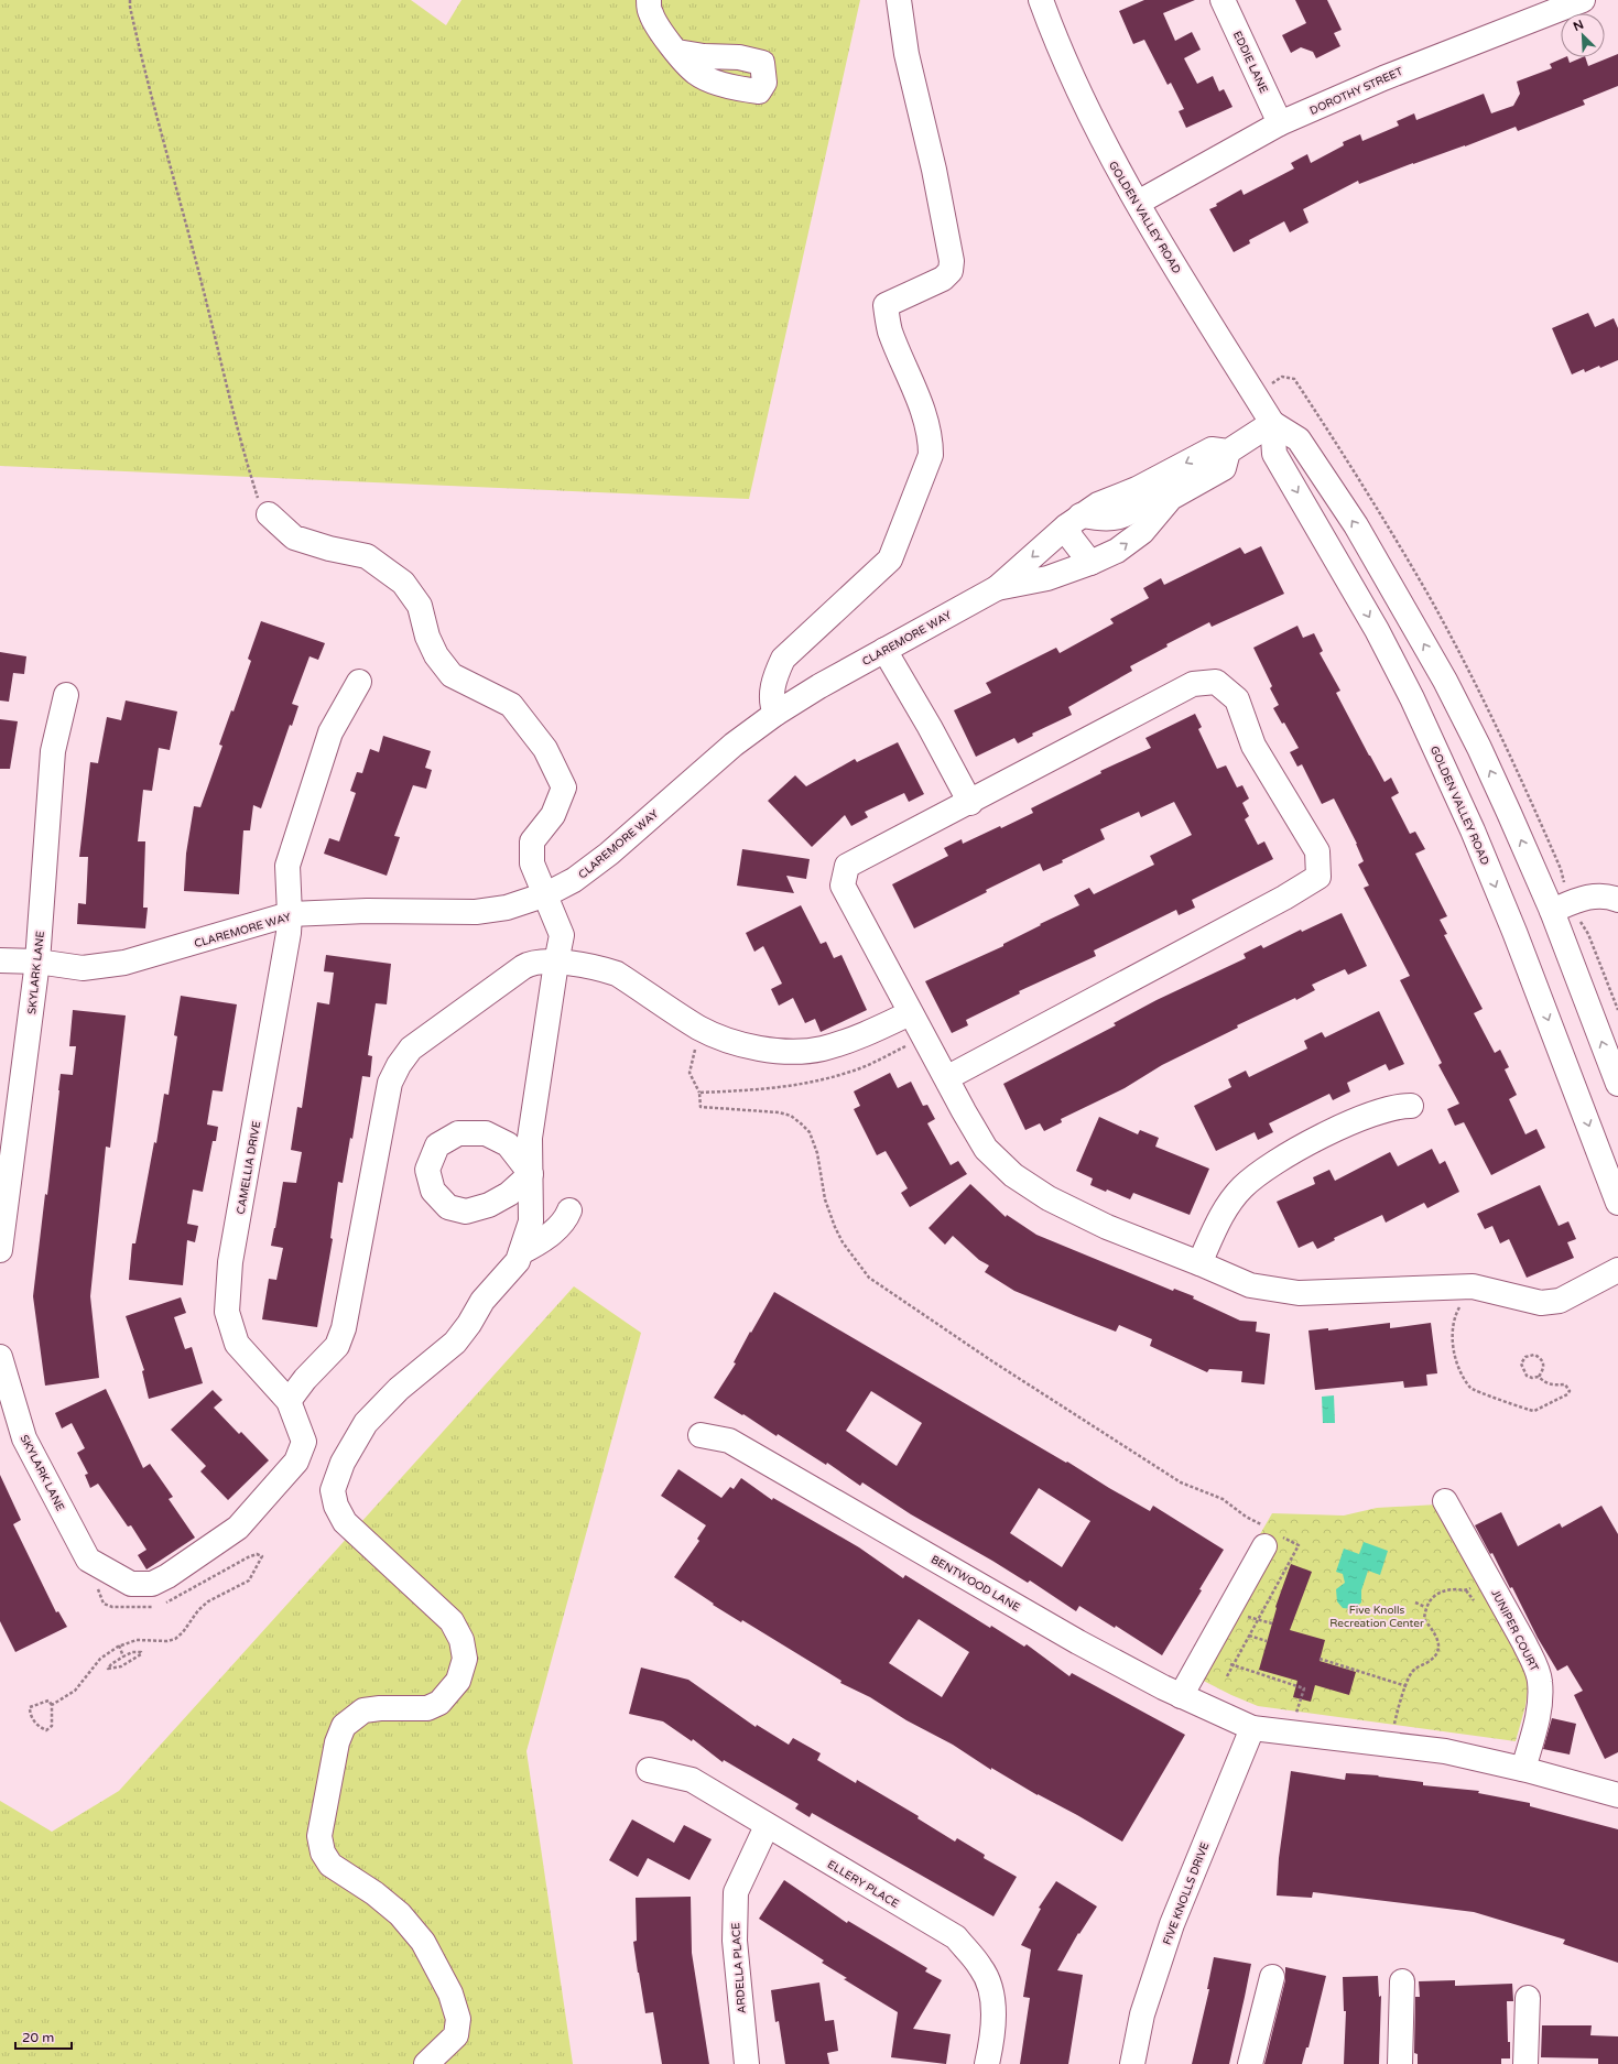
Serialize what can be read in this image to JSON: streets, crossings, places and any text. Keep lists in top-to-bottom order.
{
  "streets": {
    "street": [
      "EDDIE LANE",
      "DOROTHY STREET",
      "GOLDEN VALLEY ROAD",
      "CLAREMORE WAY",
      "SKYLARK LANE",
      "CAMELLIA DRIVE",
      "BENTWOOD LANE",
      "JUNIPER COURT",
      "ELLERY PLACE",
      "FIVE KNOLLS DRIVE",
      "ARDELLA PLACE"
    ]
  },
  "crossings": [
    ["EDDIE LANE", "DOROTHY STREET"],
    ["DOROTHY STREET", "GOLDEN VALLEY ROAD"],
    ["CLAREMORE WAY", "SKYLARK LANE"],
    ["CLAREMORE WAY", "CAMELLIA DRIVE"],
    ["BENTWOOD LANE", "JUNIPER COURT"],
    ["BENTWOOD LANE", "FIVE KNOLLS DRIVE"],
    ["ELLERY PLACE", "ARDELLA PLACE"]
  ],
  "parks": ["Five Knolls Recreation Center"],
  "scale_bar": "20 m",
  "north": "top left"
}
